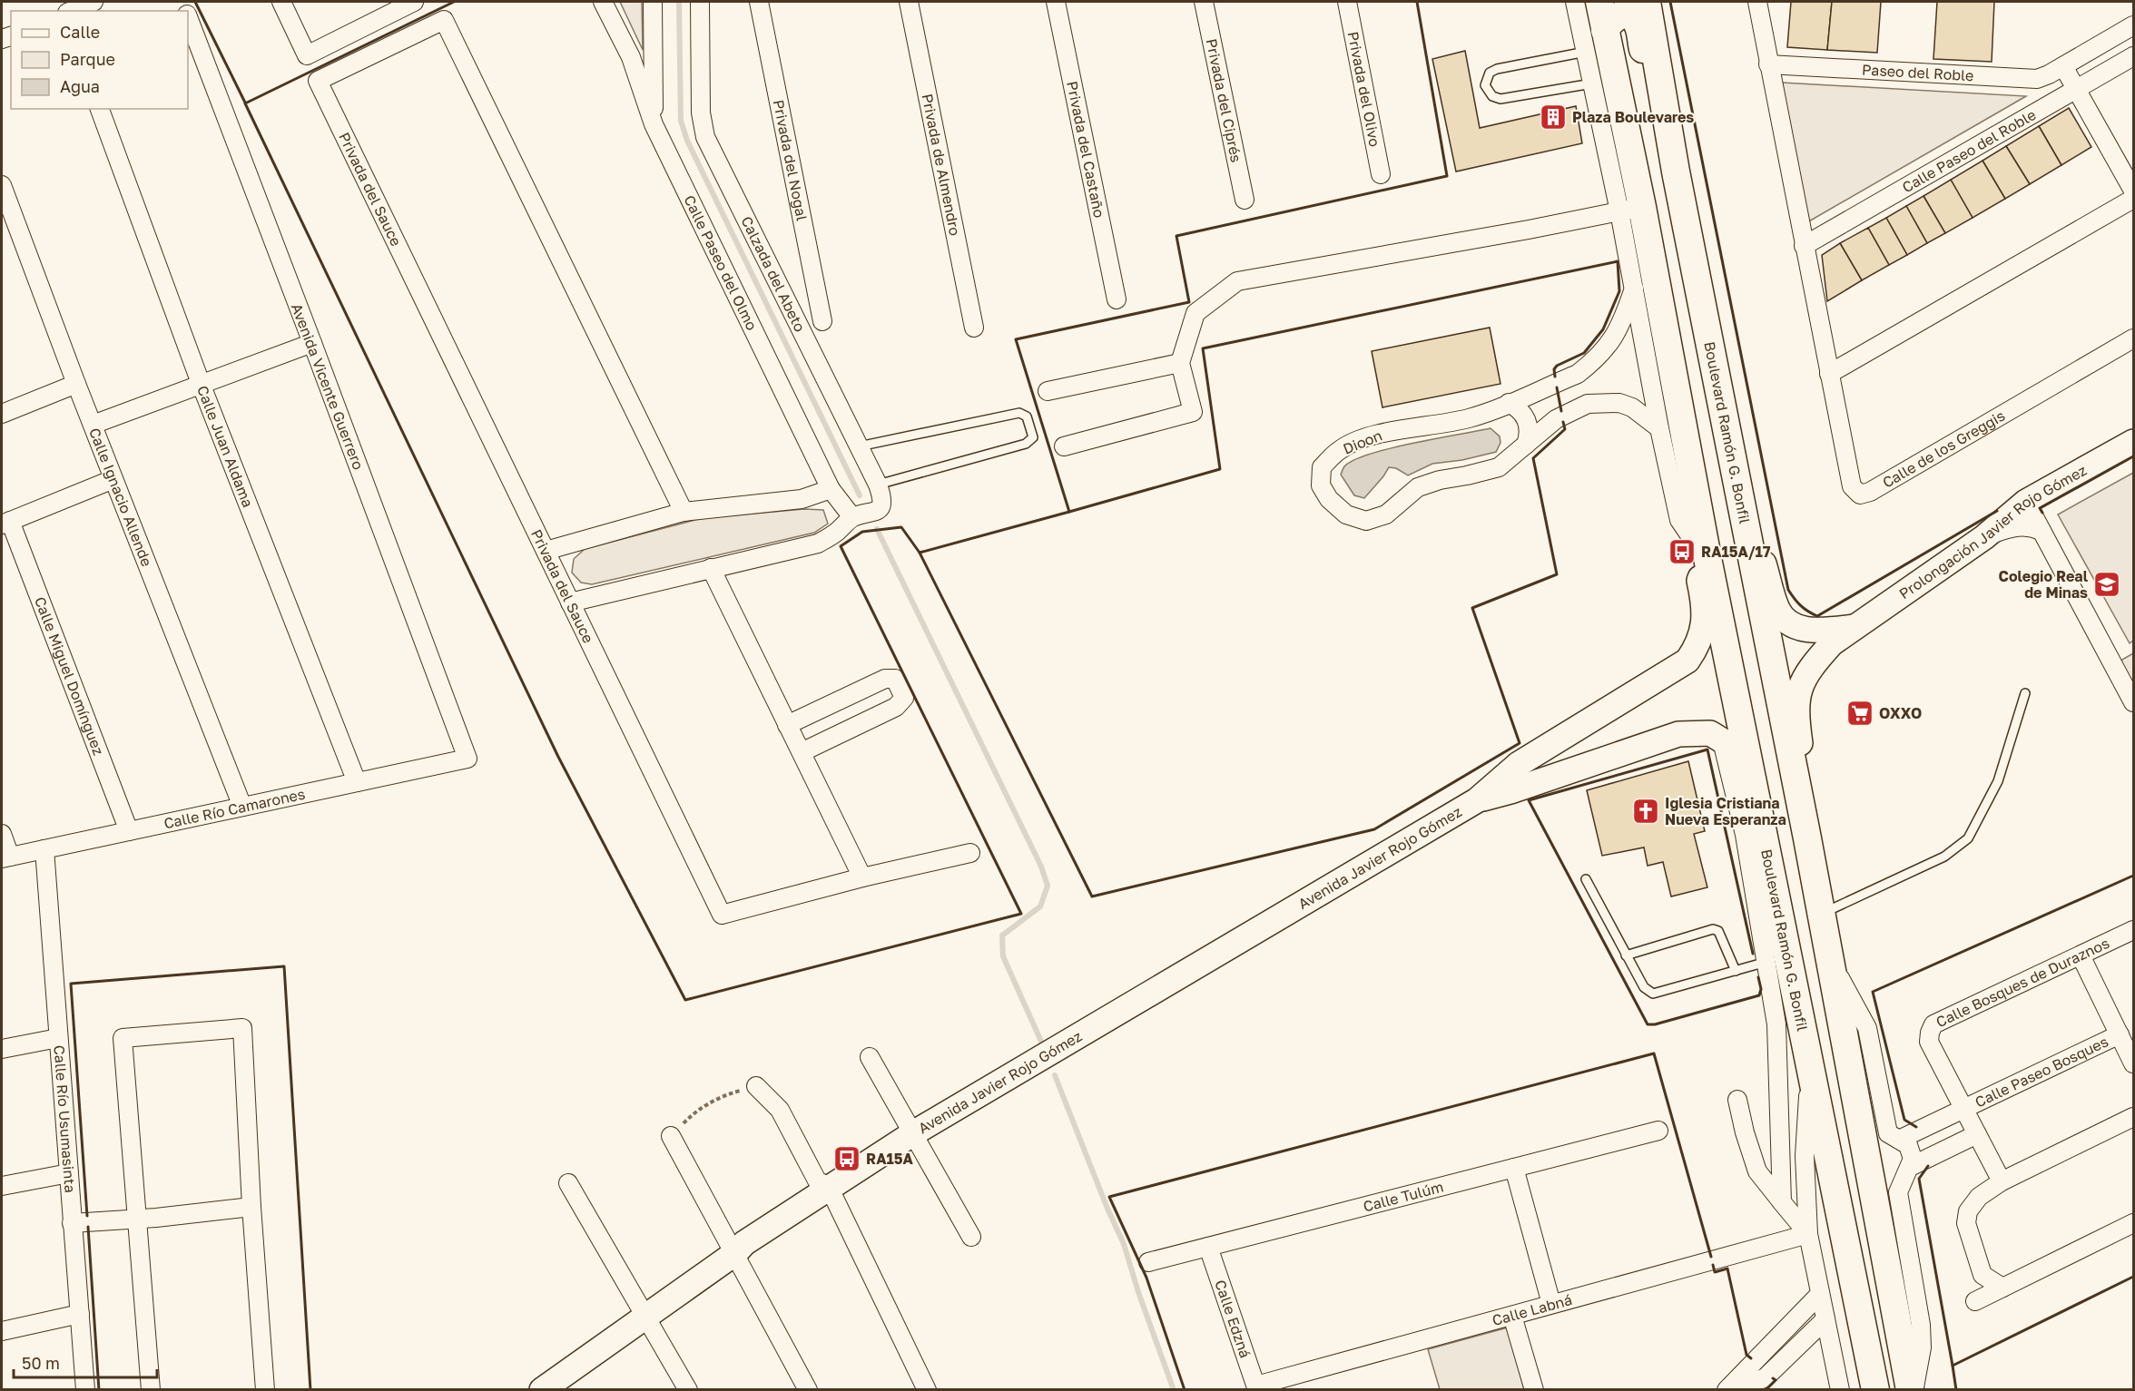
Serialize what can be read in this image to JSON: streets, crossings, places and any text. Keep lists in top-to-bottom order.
{
  "streets": {
    "main road": ["Boulevard Ramón G. Bonfil"],
    "street": [
      "Paseo del Roble",
      "Privada del Olivo",
      "Privada del Ciprés",
      "Privada del Castaño",
      "Calle Paseo del Roble",
      "Privada del Nogal",
      "Privada de Almendro",
      "Privada del Sauce",
      "Calle Paseo del Olmo",
      "Calzada del Abeto",
      "Avenida Vicente Guerrero",
      "Dioon",
      "Calle Juan Aldama",
      "Calle de los Greggis",
      "Calle Ignacio Allende",
      "Prolongación Javier Rojo Gómez",
      "Calle Miguel Domínguez",
      "Calle Río Camarones",
      "Avenida Javier Rojo Gómez",
      "Calle Bosques de Duraznos",
      "Calle Paseo Bosques",
      "Calle Río Usumasinta",
      "Calle Tulúm",
      "Calle Labná",
      "Calle Edzná"
    ]
  },
  "crossings": [
    ["Calle Paseo del Roble", "Calle de los Greggis"],
    ["Calle Paseo del Olmo", "Calzada del Abeto"],
    ["Avenida Vicente Guerrero", "Calle Río Camarones"],
    ["Boulevard Ramón G. Bonfil", "Dioon"],
    ["Boulevard Ramón G. Bonfil", "Prolongación Javier Rojo Gómez"],
    ["Boulevard Ramón G. Bonfil", "Avenida Javier Rojo Gómez"],
    ["Boulevard Ramón G. Bonfil", "Calle Paseo Bosques"],
    ["Boulevard Ramón G. Bonfil", "Calle Labná"],
    ["Calle Juan Aldama", "Calle Río Camarones"],
    ["Calle Ignacio Allende", "Calle Río Camarones"],
    ["Calle Miguel Domínguez", "Calle Río Camarones"],
    ["Calle Río Camarones", "Calle Río Usumasinta"],
    ["Calle Bosques de Duraznos", "Calle Paseo Bosques"],
    ["Calle Tulúm", "Calle Edzná"],
    ["Calle Labná", "Calle Edzná"]
  ],
  "places": {
    "building": ["Plaza Boulevares"],
    "bus stop": ["RA15A/17", "RA15A"],
    "school or university": ["Colegio Real de Minas"],
    "supermarket": ["OXXO"],
    "church": ["Iglesia Cristiana Nueva Esperanza"]
  },
  "legend": ["Calle", "Parque", "Agua"],
  "scale_bar": "50 m"
}
